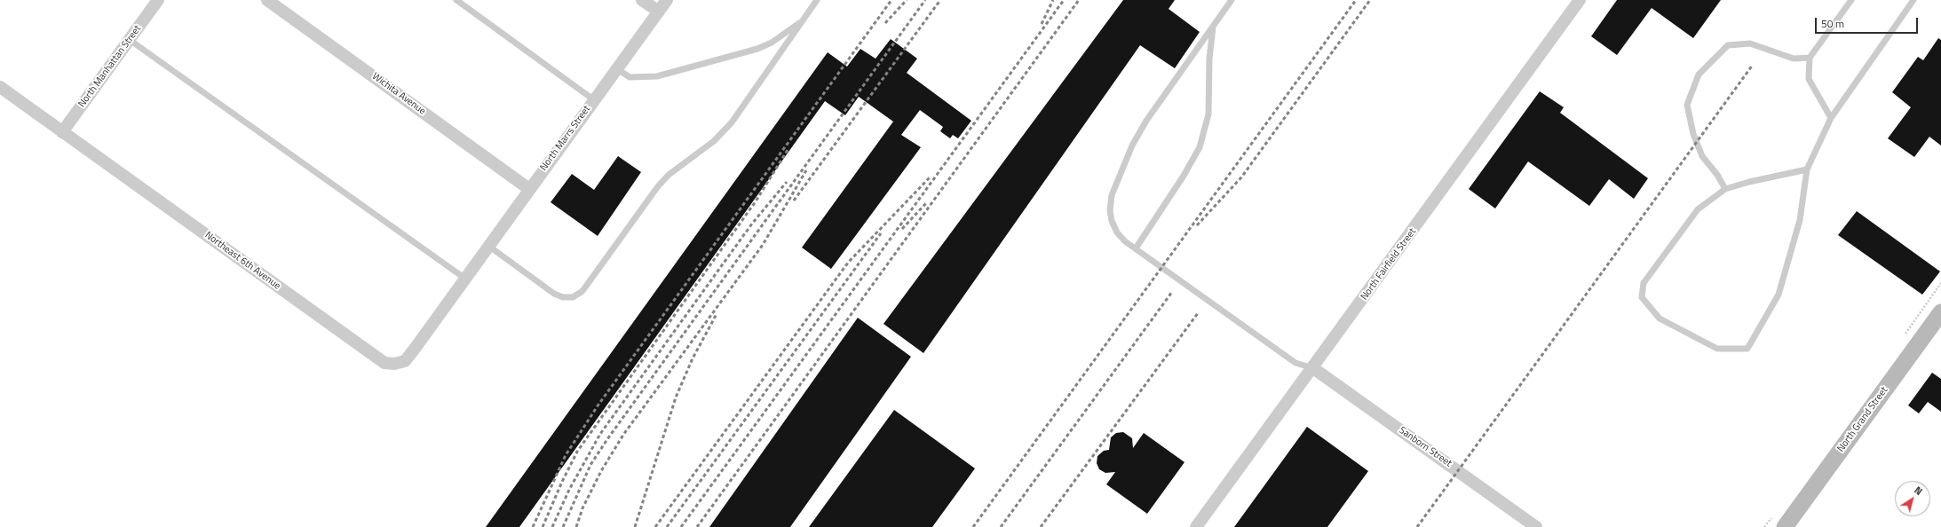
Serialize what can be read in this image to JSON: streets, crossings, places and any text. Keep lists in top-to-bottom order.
{
  "streets": {
    "main road": ["North Grand Street"],
    "street": [
      "North Manhattan Street",
      "Wichita Avenue",
      "North Marrs Street",
      "Northeast 6th Avenue",
      "North Fairfield Street",
      "Sanborn Street"
    ]
  },
  "crossings": [
    ["North Manhattan Street", "Northeast 6th Avenue"],
    ["Wichita Avenue", "North Marrs Street"],
    ["North Marrs Street", "Northeast 6th Avenue"],
    ["North Fairfield Street", "Sanborn Street"]
  ],
  "scale_bar": "50 m",
  "north": "top right"
}
